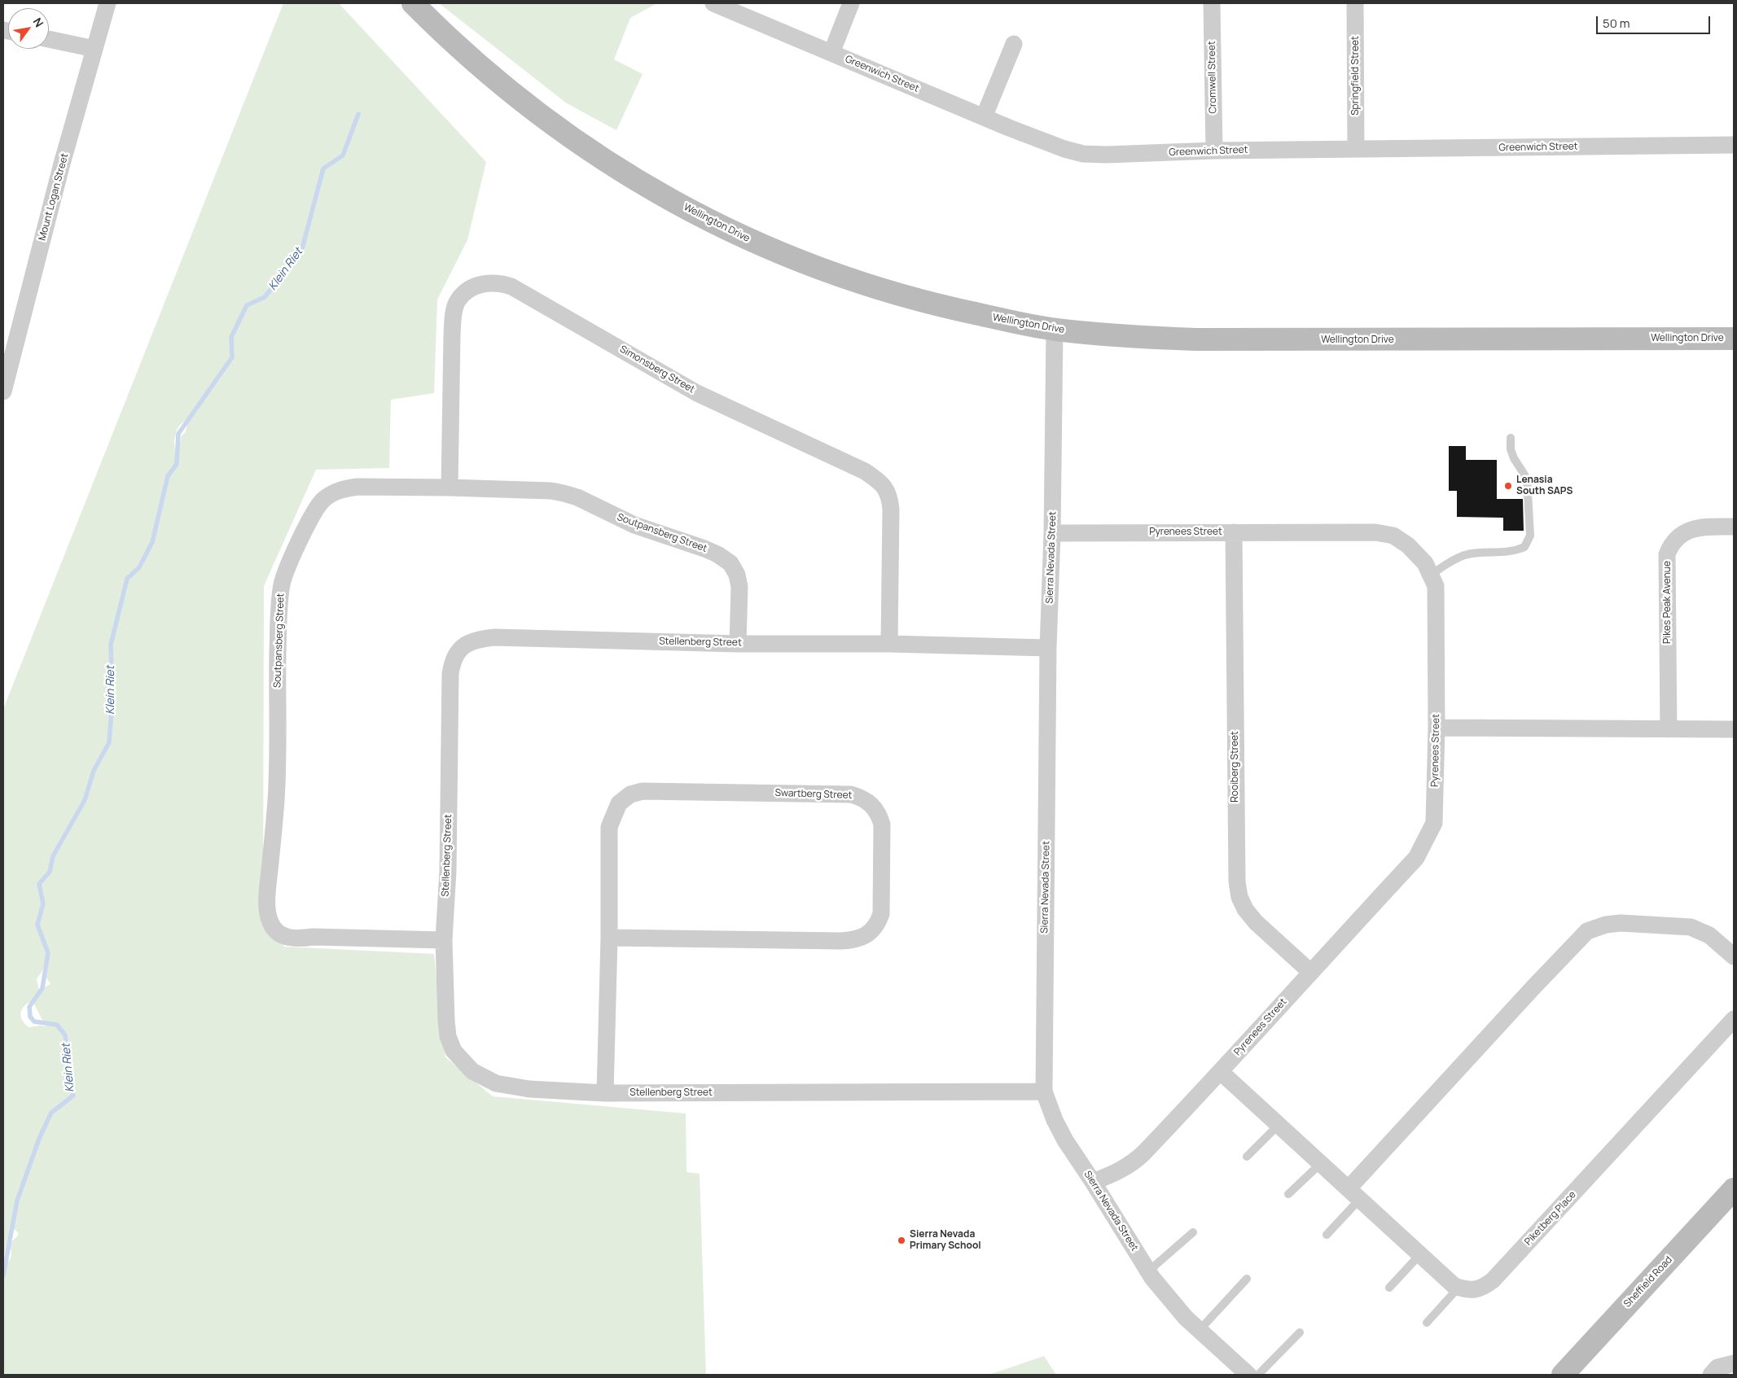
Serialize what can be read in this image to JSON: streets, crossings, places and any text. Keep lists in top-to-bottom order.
{
  "streets": {
    "street": [
      "Greenwich Street",
      "Springfield Street",
      "Cromwell Street",
      "Mount Logan Street",
      "Wellington Drive",
      "Simonsberg Street",
      "Pyrenees Street",
      "Soutpansberg Street",
      "Sierra Nevada Street",
      "Pikes Peak Avenue",
      "Stellenberg Street",
      "Rooiberg Street",
      "Swartberg Street",
      "Piketberg Place",
      "Sheffield Road"
    ]
  },
  "crossings": [
    ["Greenwich Street", "Springfield Street"],
    ["Greenwich Street", "Cromwell Street"],
    ["Wellington Drive", "Sierra Nevada Street"],
    ["Simonsberg Street", "Soutpansberg Street"],
    ["Simonsberg Street", "Stellenberg Street"],
    ["Pyrenees Street", "Sierra Nevada Street"],
    ["Pyrenees Street", "Rooiberg Street"],
    ["Soutpansberg Street", "Stellenberg Street"],
    ["Sierra Nevada Street", "Stellenberg Street"],
    ["Stellenberg Street", "Swartberg Street"]
  ],
  "water": ["Klein Riet"],
  "places": ["Lenasia South SAPS", "Sierra Nevada Primary School"],
  "scale_bar": "50 m",
  "north": "top right"
}
